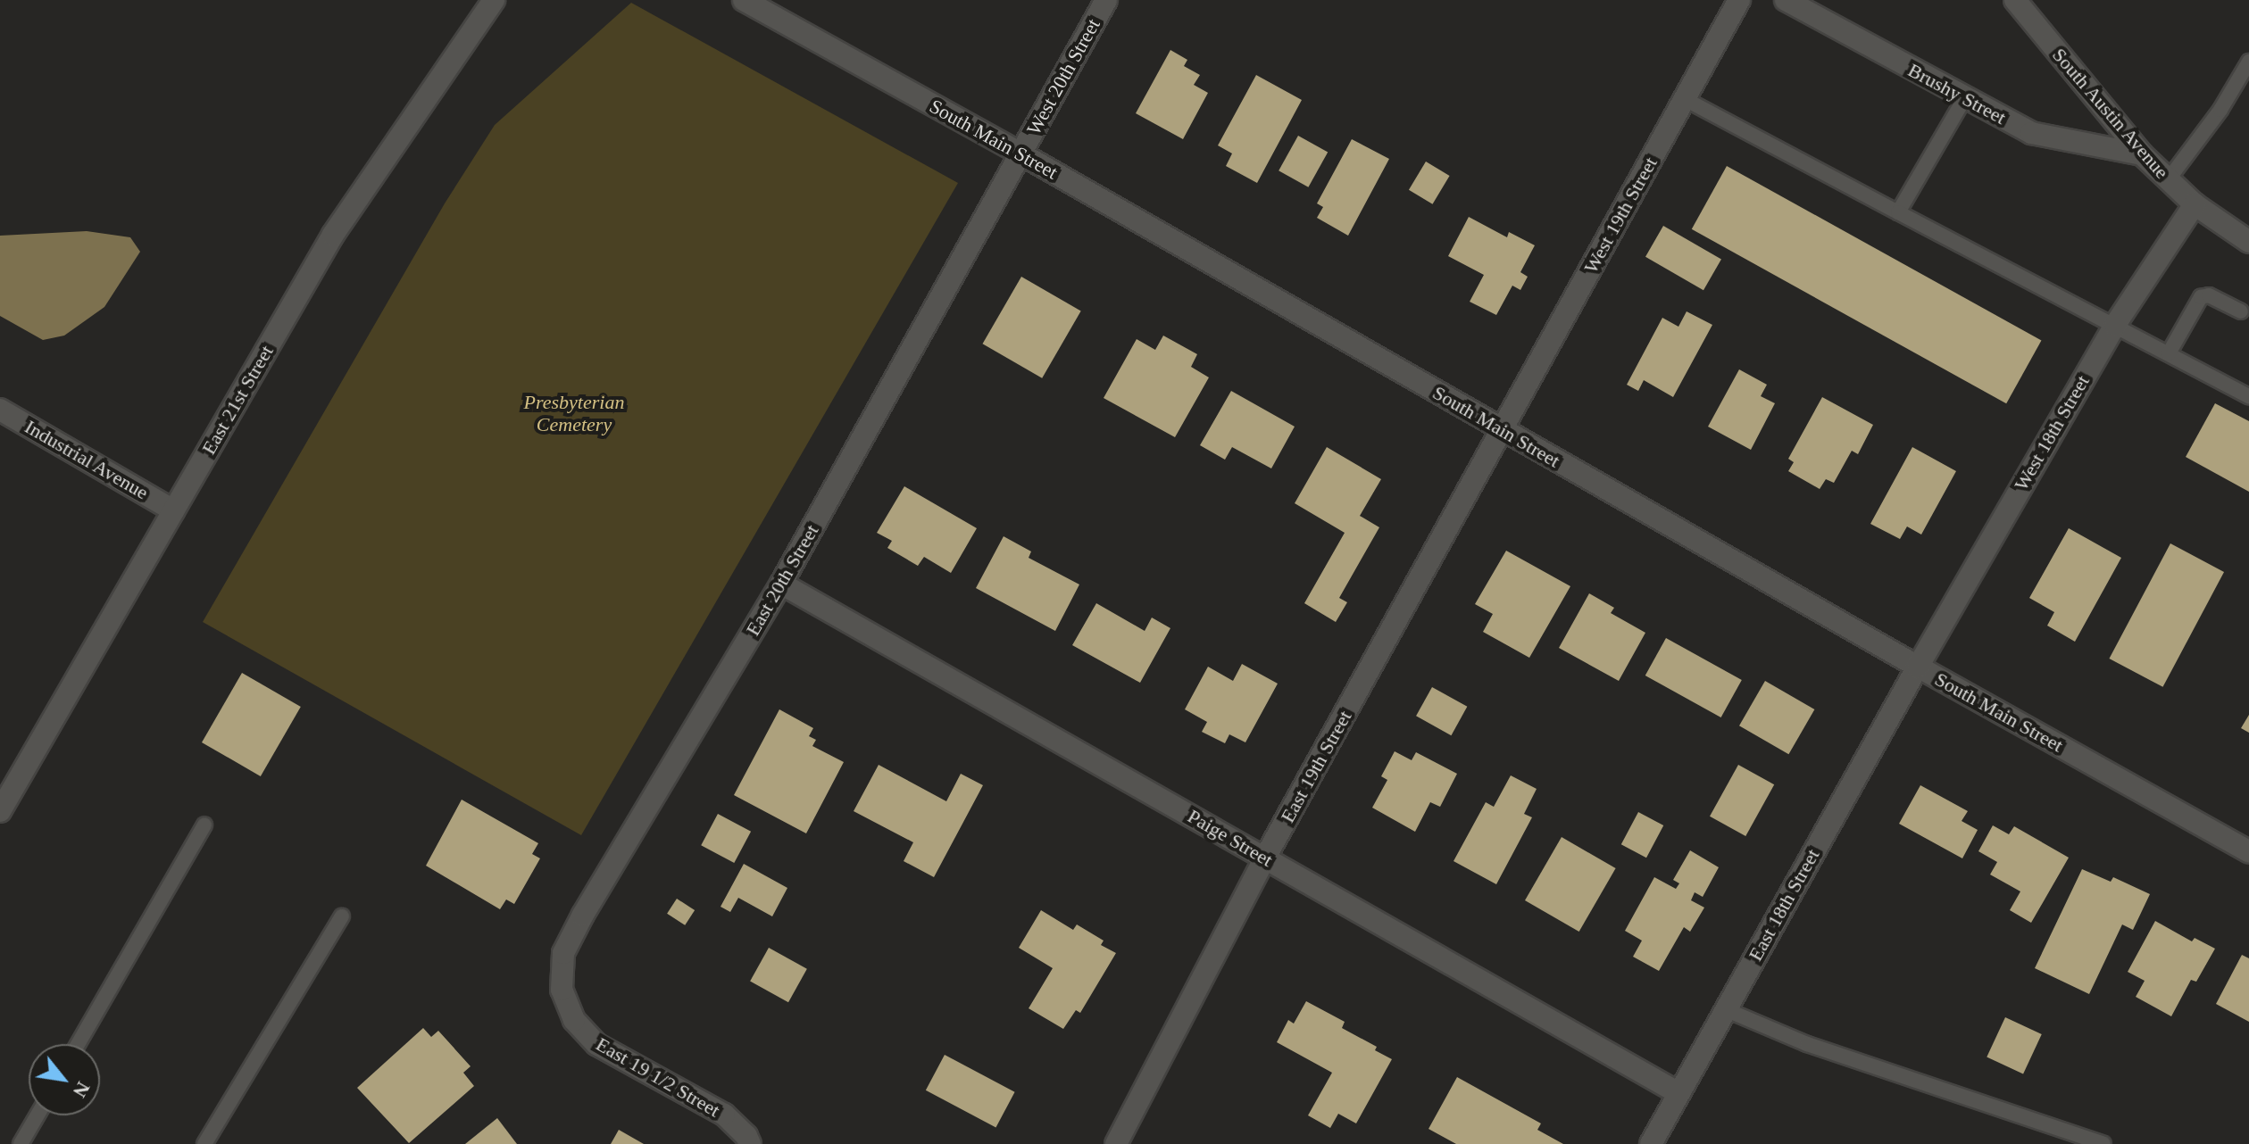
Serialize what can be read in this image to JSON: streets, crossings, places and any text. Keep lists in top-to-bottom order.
{
  "streets": {
    "street": [
      "West 20th Street",
      "Brushy Street",
      "South Austin Avenue",
      "South Main Street",
      "West 19th Street",
      "East 21st Street",
      "West 18th Street",
      "Industrial Avenue",
      "East 20th Street",
      "East 19th Street",
      "Paige Street",
      "East 18th Street",
      "East 19 1/2 Street"
    ]
  },
  "crossings": [
    ["West 20th Street", "South Main Street"],
    ["West 20th Street", "East 20th Street"],
    ["Brushy Street", "South Austin Avenue"],
    ["South Austin Avenue", "West 18th Street"],
    ["South Main Street", "West 19th Street"],
    ["South Main Street", "West 18th Street"],
    ["South Main Street", "East 20th Street"],
    ["South Main Street", "East 19th Street"],
    ["South Main Street", "East 18th Street"],
    ["West 19th Street", "East 19th Street"],
    ["East 21st Street", "Industrial Avenue"],
    ["West 18th Street", "East 18th Street"],
    ["East 20th Street", "Paige Street"],
    ["East 20th Street", "East 19 1/2 Street"],
    ["East 19th Street", "Paige Street"],
    ["Paige Street", "East 18th Street"]
  ],
  "parks": ["Presbyterian Cemetery"],
  "north": "bottom right"
}
